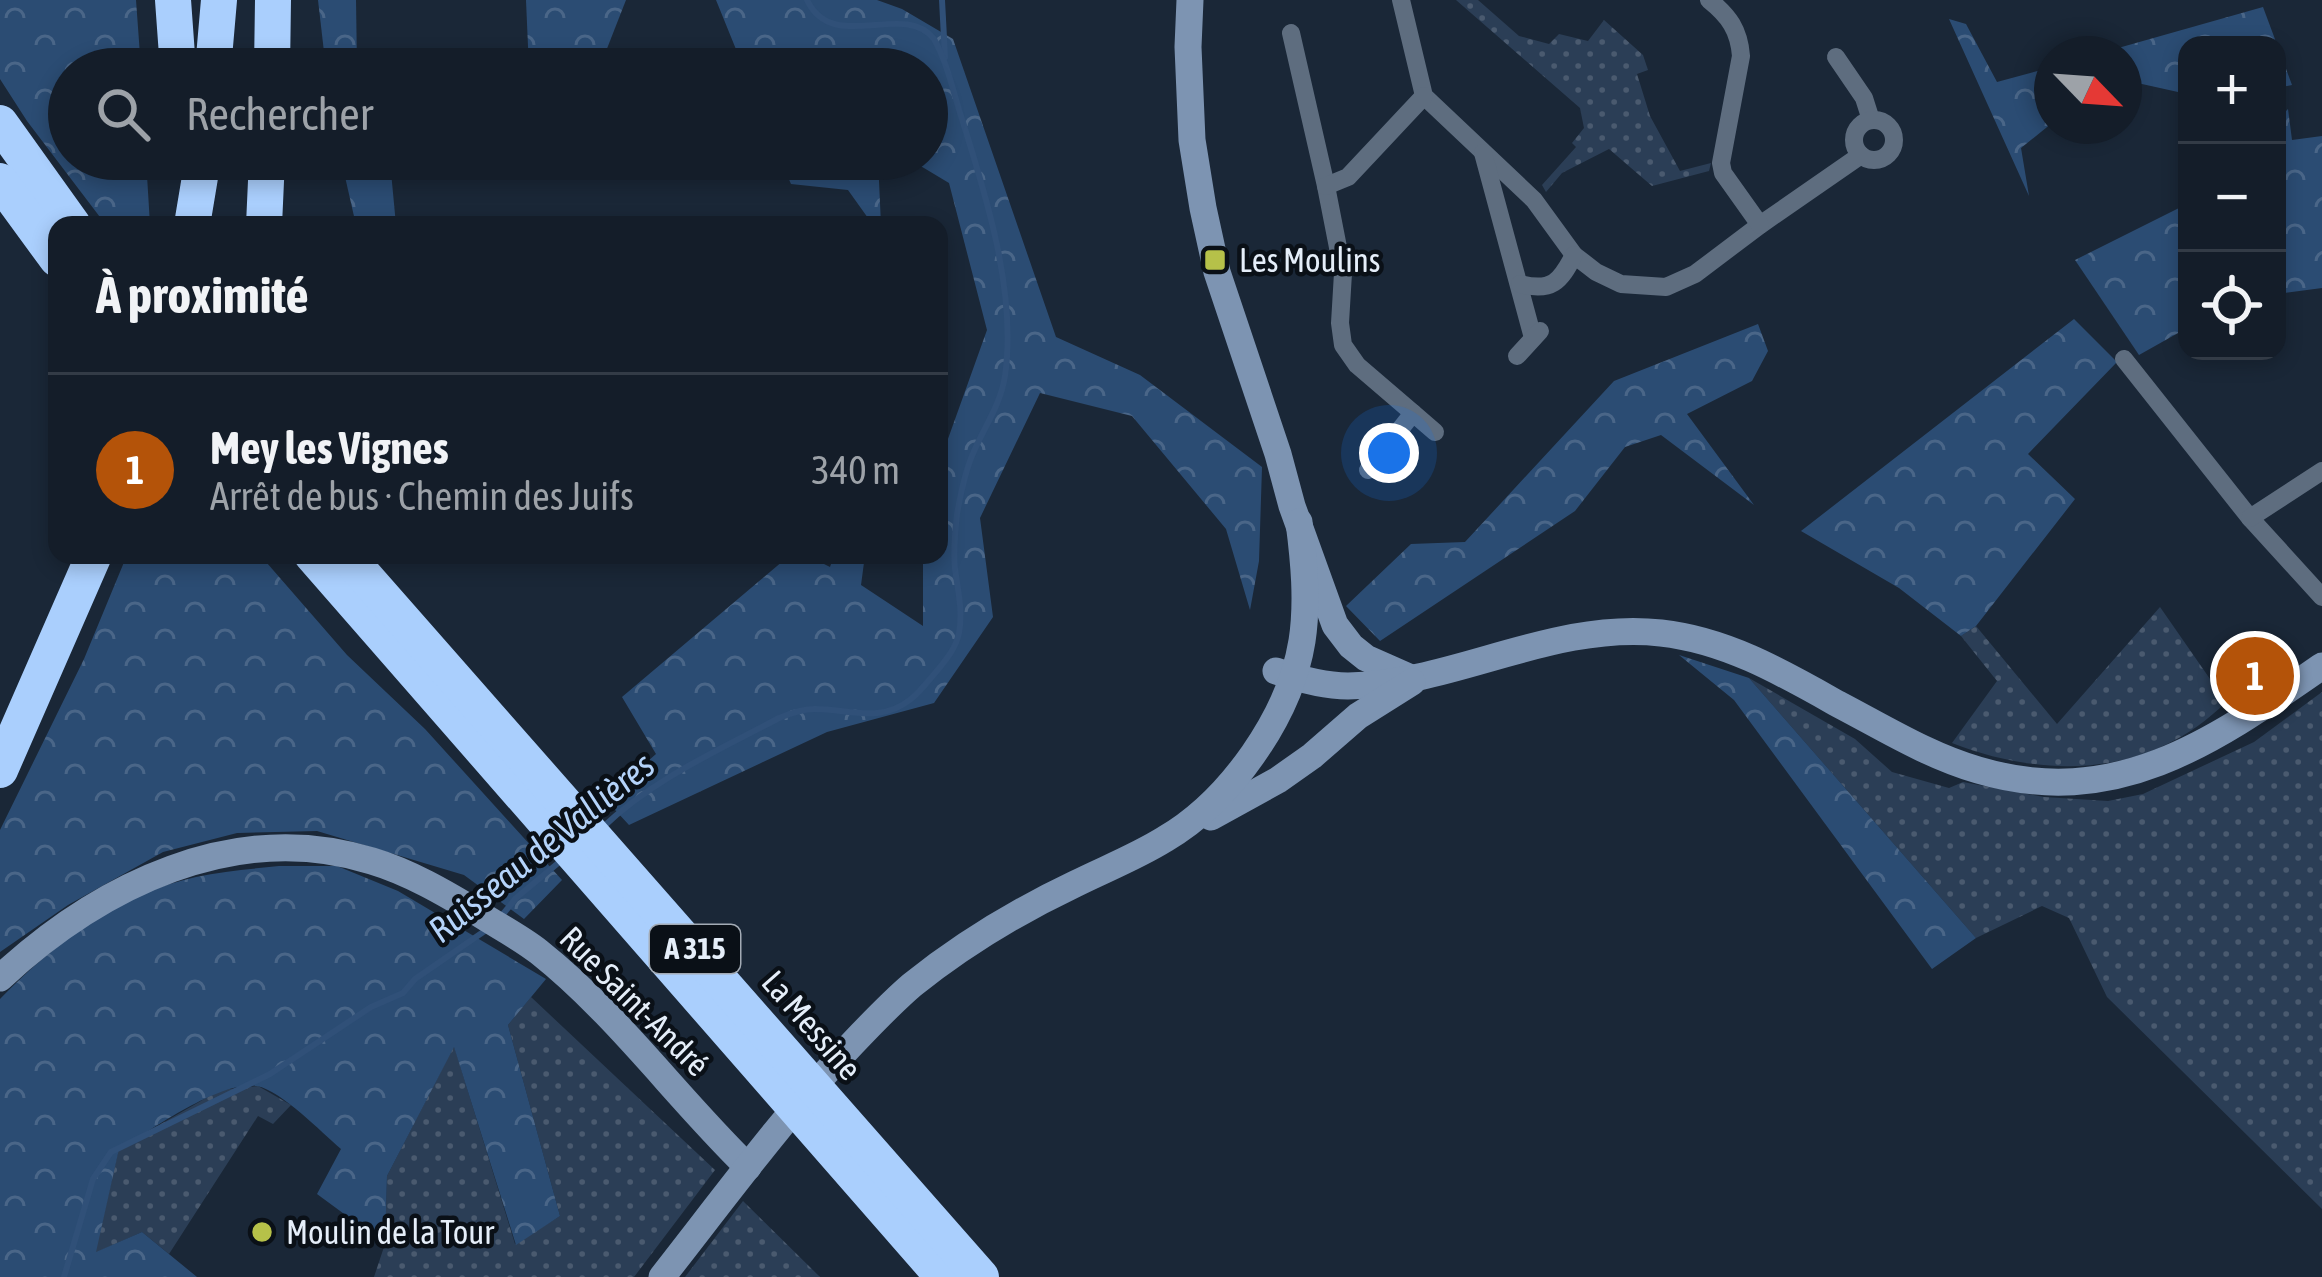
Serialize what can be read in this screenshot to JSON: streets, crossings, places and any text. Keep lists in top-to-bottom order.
{
  "streets": {
    "highway": ["A 315", "La Messine"],
    "main road": ["Rue Saint-André"]
  },
  "water": ["Ruisseau de Vallières"],
  "places": {
    "transit": ["Les Moulins"],
    "other": ["Moulin de la Tour"]
  },
  "north": "bottom right",
  "page": {
    "map_buttons": ["+", "−"],
    "search": "Rechercher",
    "heading": "À proximité",
    "list": [
      {
        "mark": "1",
        "name": "Mey les Vignes",
        "note": "Arrêt de bus · Chemin des Juifs",
        "value": "340 m"
      }
    ],
    "pins": "1"
  }
}
